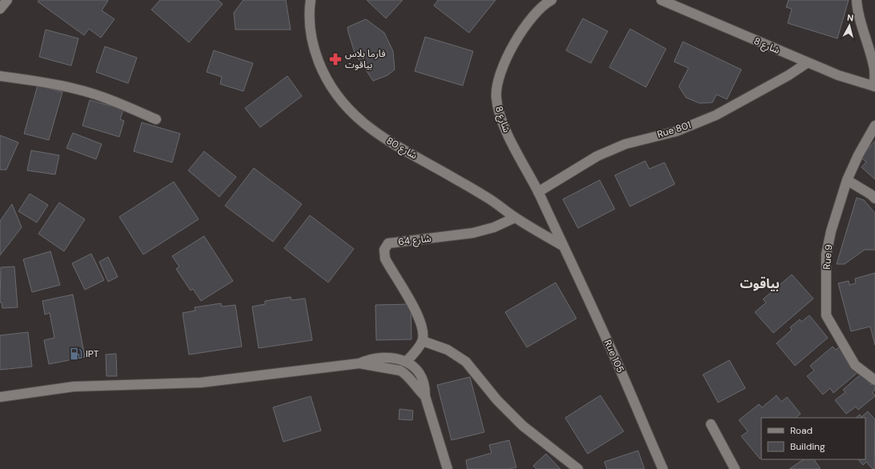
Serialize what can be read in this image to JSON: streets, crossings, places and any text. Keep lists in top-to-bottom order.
{
  "streets": {
    "street": [
      "شارع 8",
      "Rue 801",
      "شارع 80",
      "شارع 64",
      "Rue 9",
      "Rue 105"
    ]
  },
  "crossings": [
    ["شارع 8", "Rue 801"],
    ["شارع 8", "شارع 80"],
    ["شارع 8", "Rue 105"],
    ["شارع 80", "شارع 64"],
    ["شارع 80", "Rue 105"]
  ],
  "districts": ["بياقوت"],
  "places": {
    "pharmacy": ["فارما بلاس بياقوت"],
    "fuel station": ["IPT"]
  },
  "legend": ["Road", "Building"],
  "north": "top"
}
